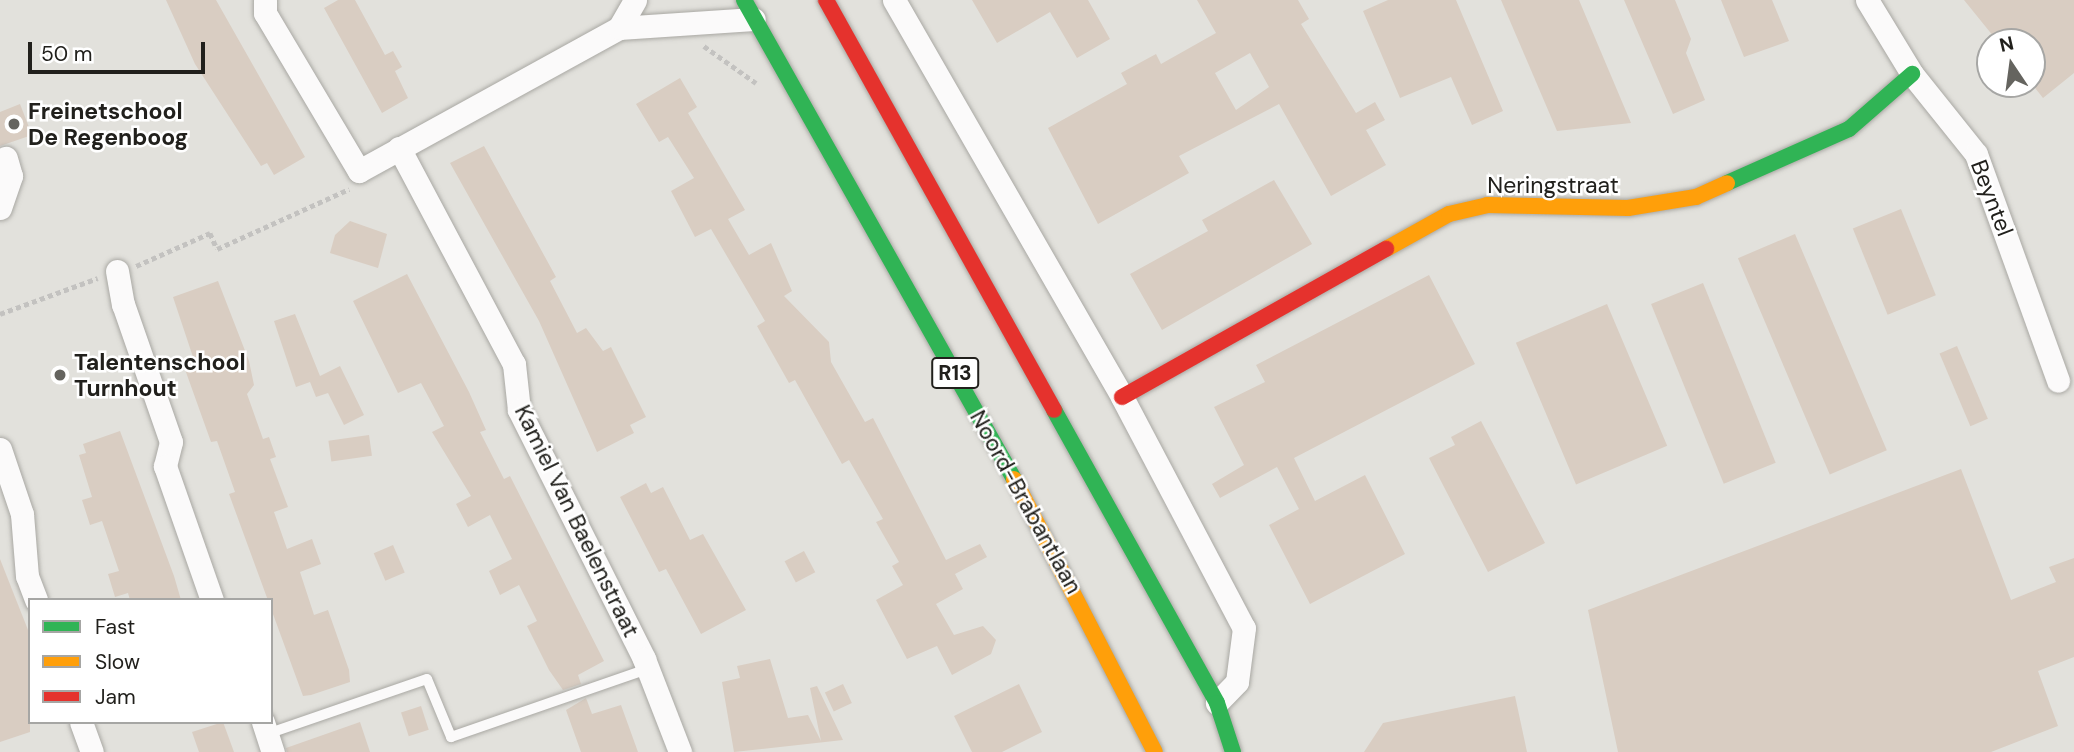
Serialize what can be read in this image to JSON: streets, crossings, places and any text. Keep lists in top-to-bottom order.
{
  "streets": {
    "main road": ["Neringstraat", "R13", "Noord-Brabantlaan"],
    "street": ["Beyntel", "Kamiel Van Baelenstraat"]
  },
  "crossings": [
    ["Neringstraat", "Beyntel"]
  ],
  "places": ["Freinetschool De Regenboog", "Talentenschool Turnhout"],
  "legend": ["Fast", "Slow", "Jam"],
  "scale_bar": "50 m",
  "north": "top"
}
